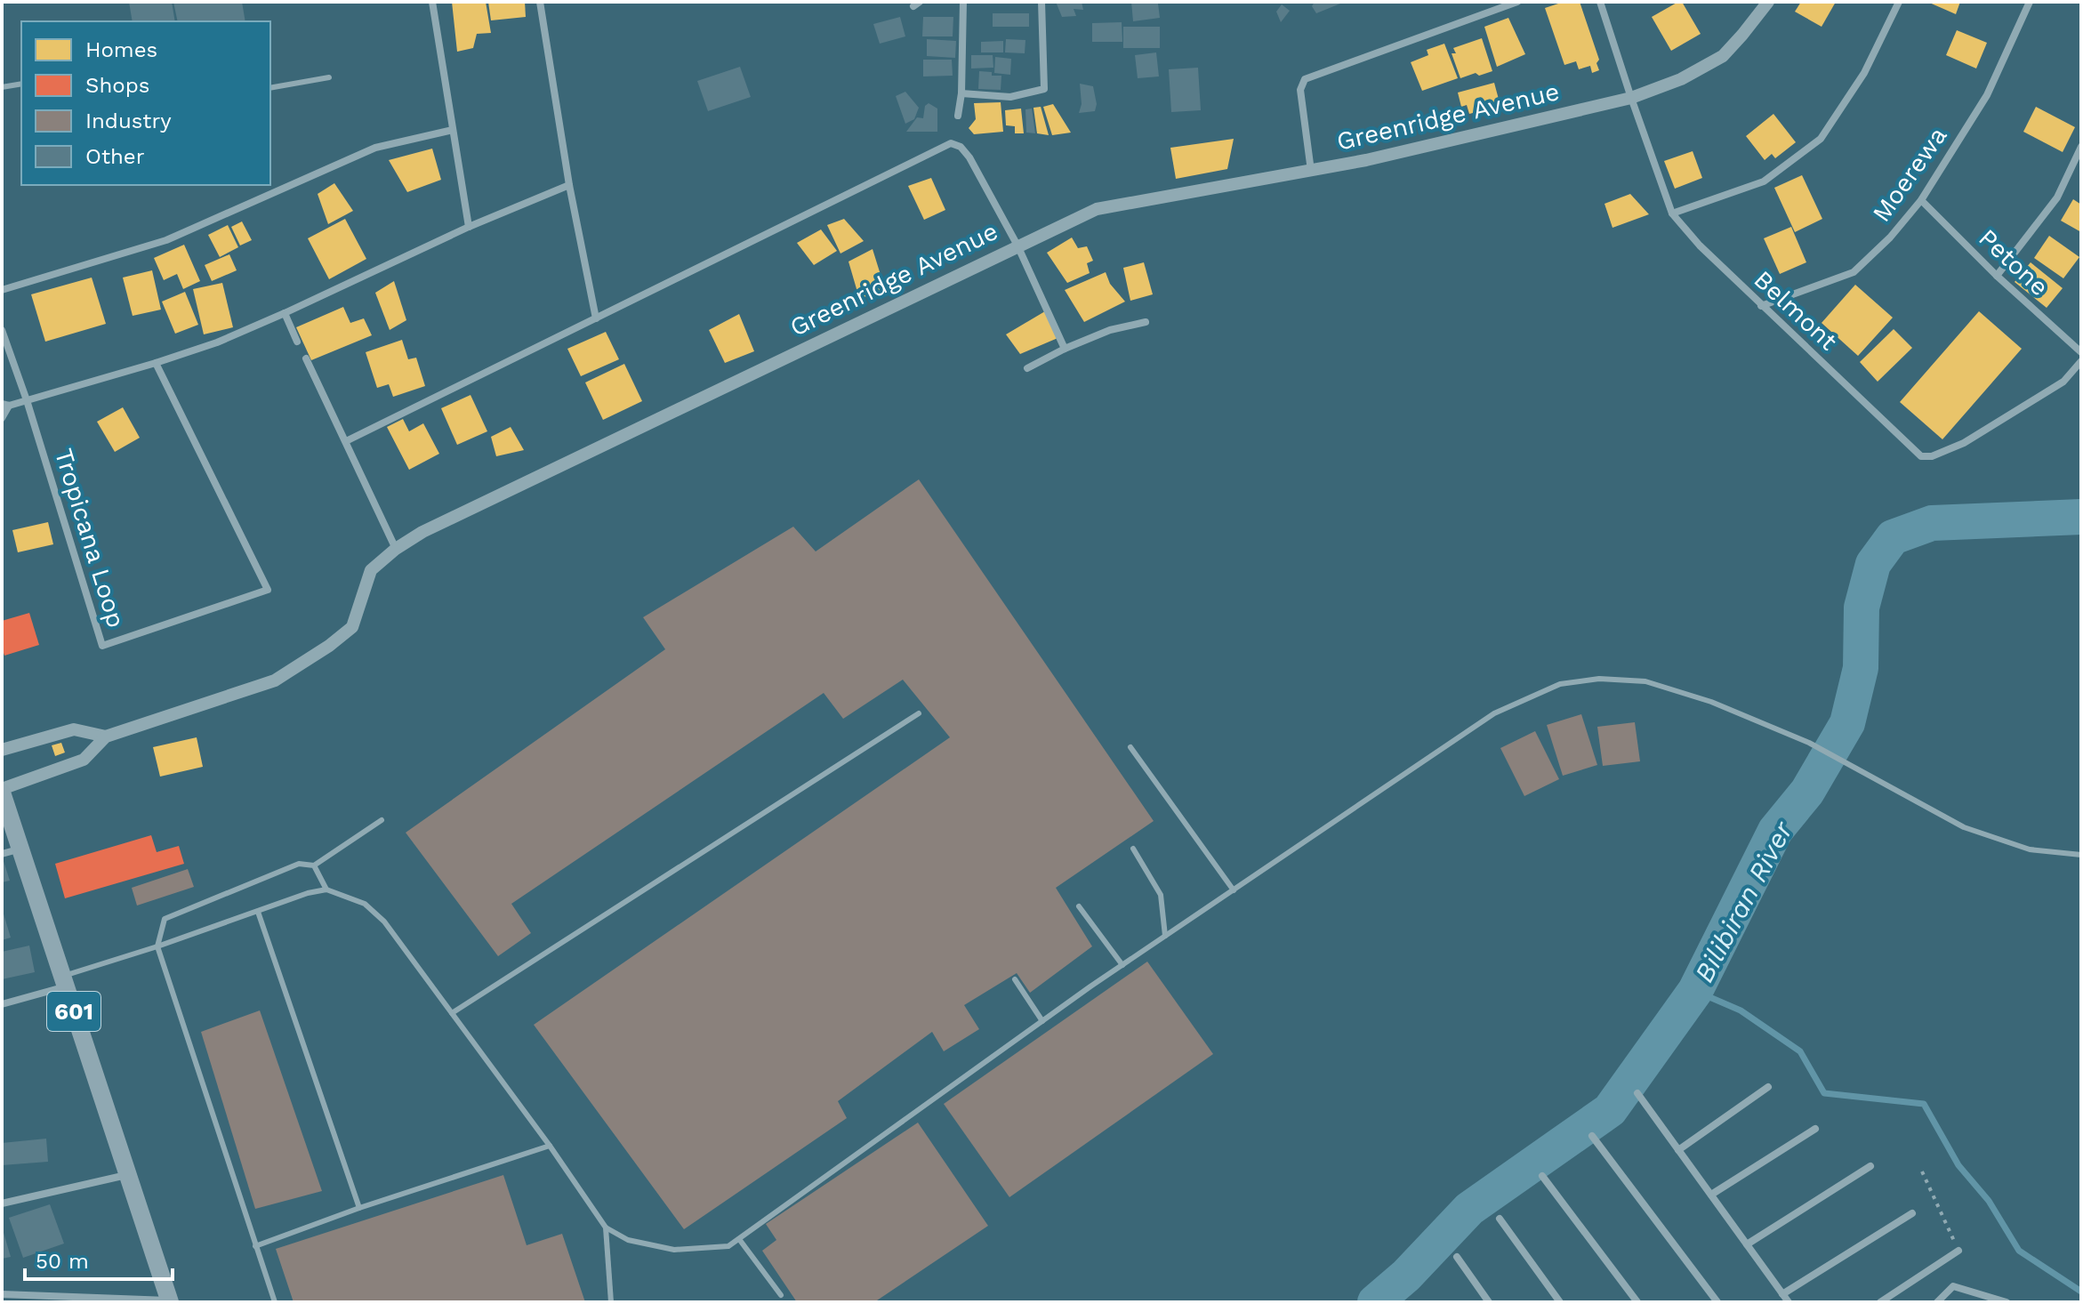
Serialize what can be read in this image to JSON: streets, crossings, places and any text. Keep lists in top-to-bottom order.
{
  "streets": {
    "main road": ["601"],
    "street": [
      "Greenridge Avenue",
      "Moerewa",
      "Petone",
      "Belmont",
      "Tropicana Loop"
    ]
  },
  "crossings": [
    ["Greenridge Avenue", "Belmont"],
    ["Greenridge Avenue", "601"],
    ["Moerewa", "Petone"],
    ["Moerewa", "Belmont"]
  ],
  "water": ["Bilibiran River"],
  "legend": [
    "Homes",
    "Shops",
    "Industry",
    "Other"
  ],
  "scale_bar": "50 m"
}
